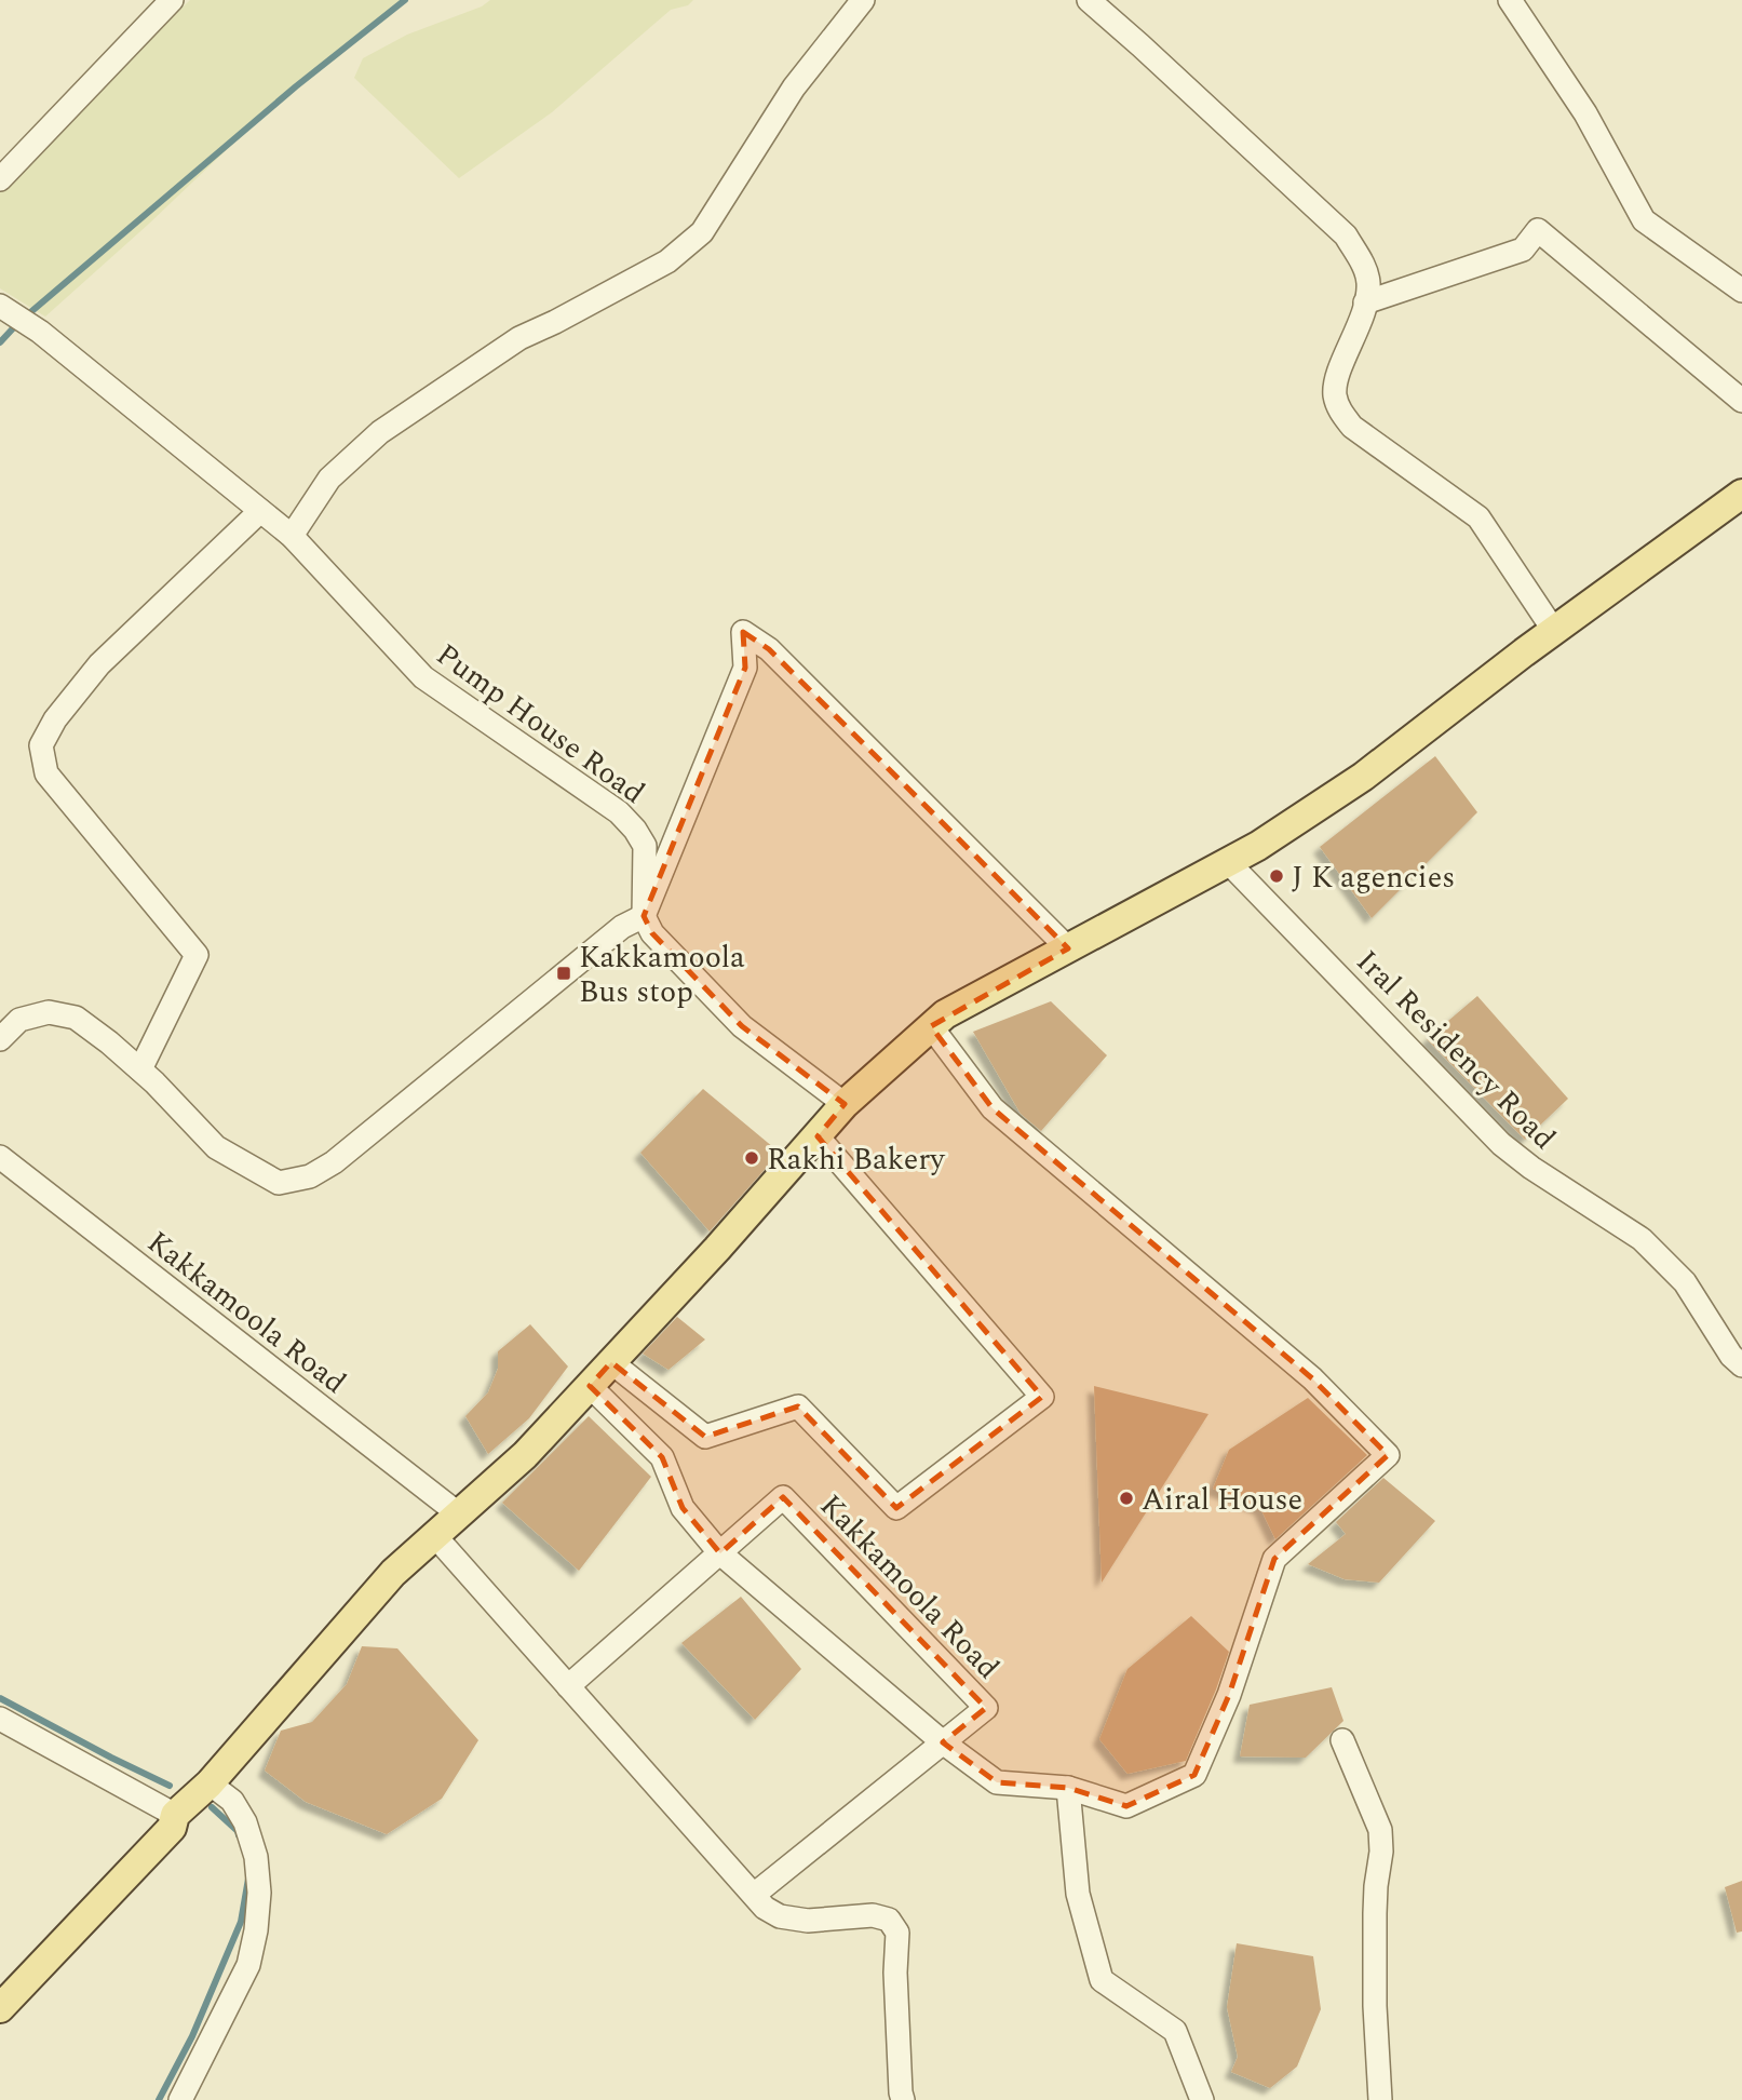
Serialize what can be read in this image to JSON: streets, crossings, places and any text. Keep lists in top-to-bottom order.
{
  "streets": {
    "street": ["Pump House Road", "Iral Residency Road", "Kakkamoola Road"]
  },
  "places": {
    "other": ["J K agencies", "Rakhi Bakery", "Airal House"],
    "transit": ["Kakkamoola Bus stop"]
  }
}
